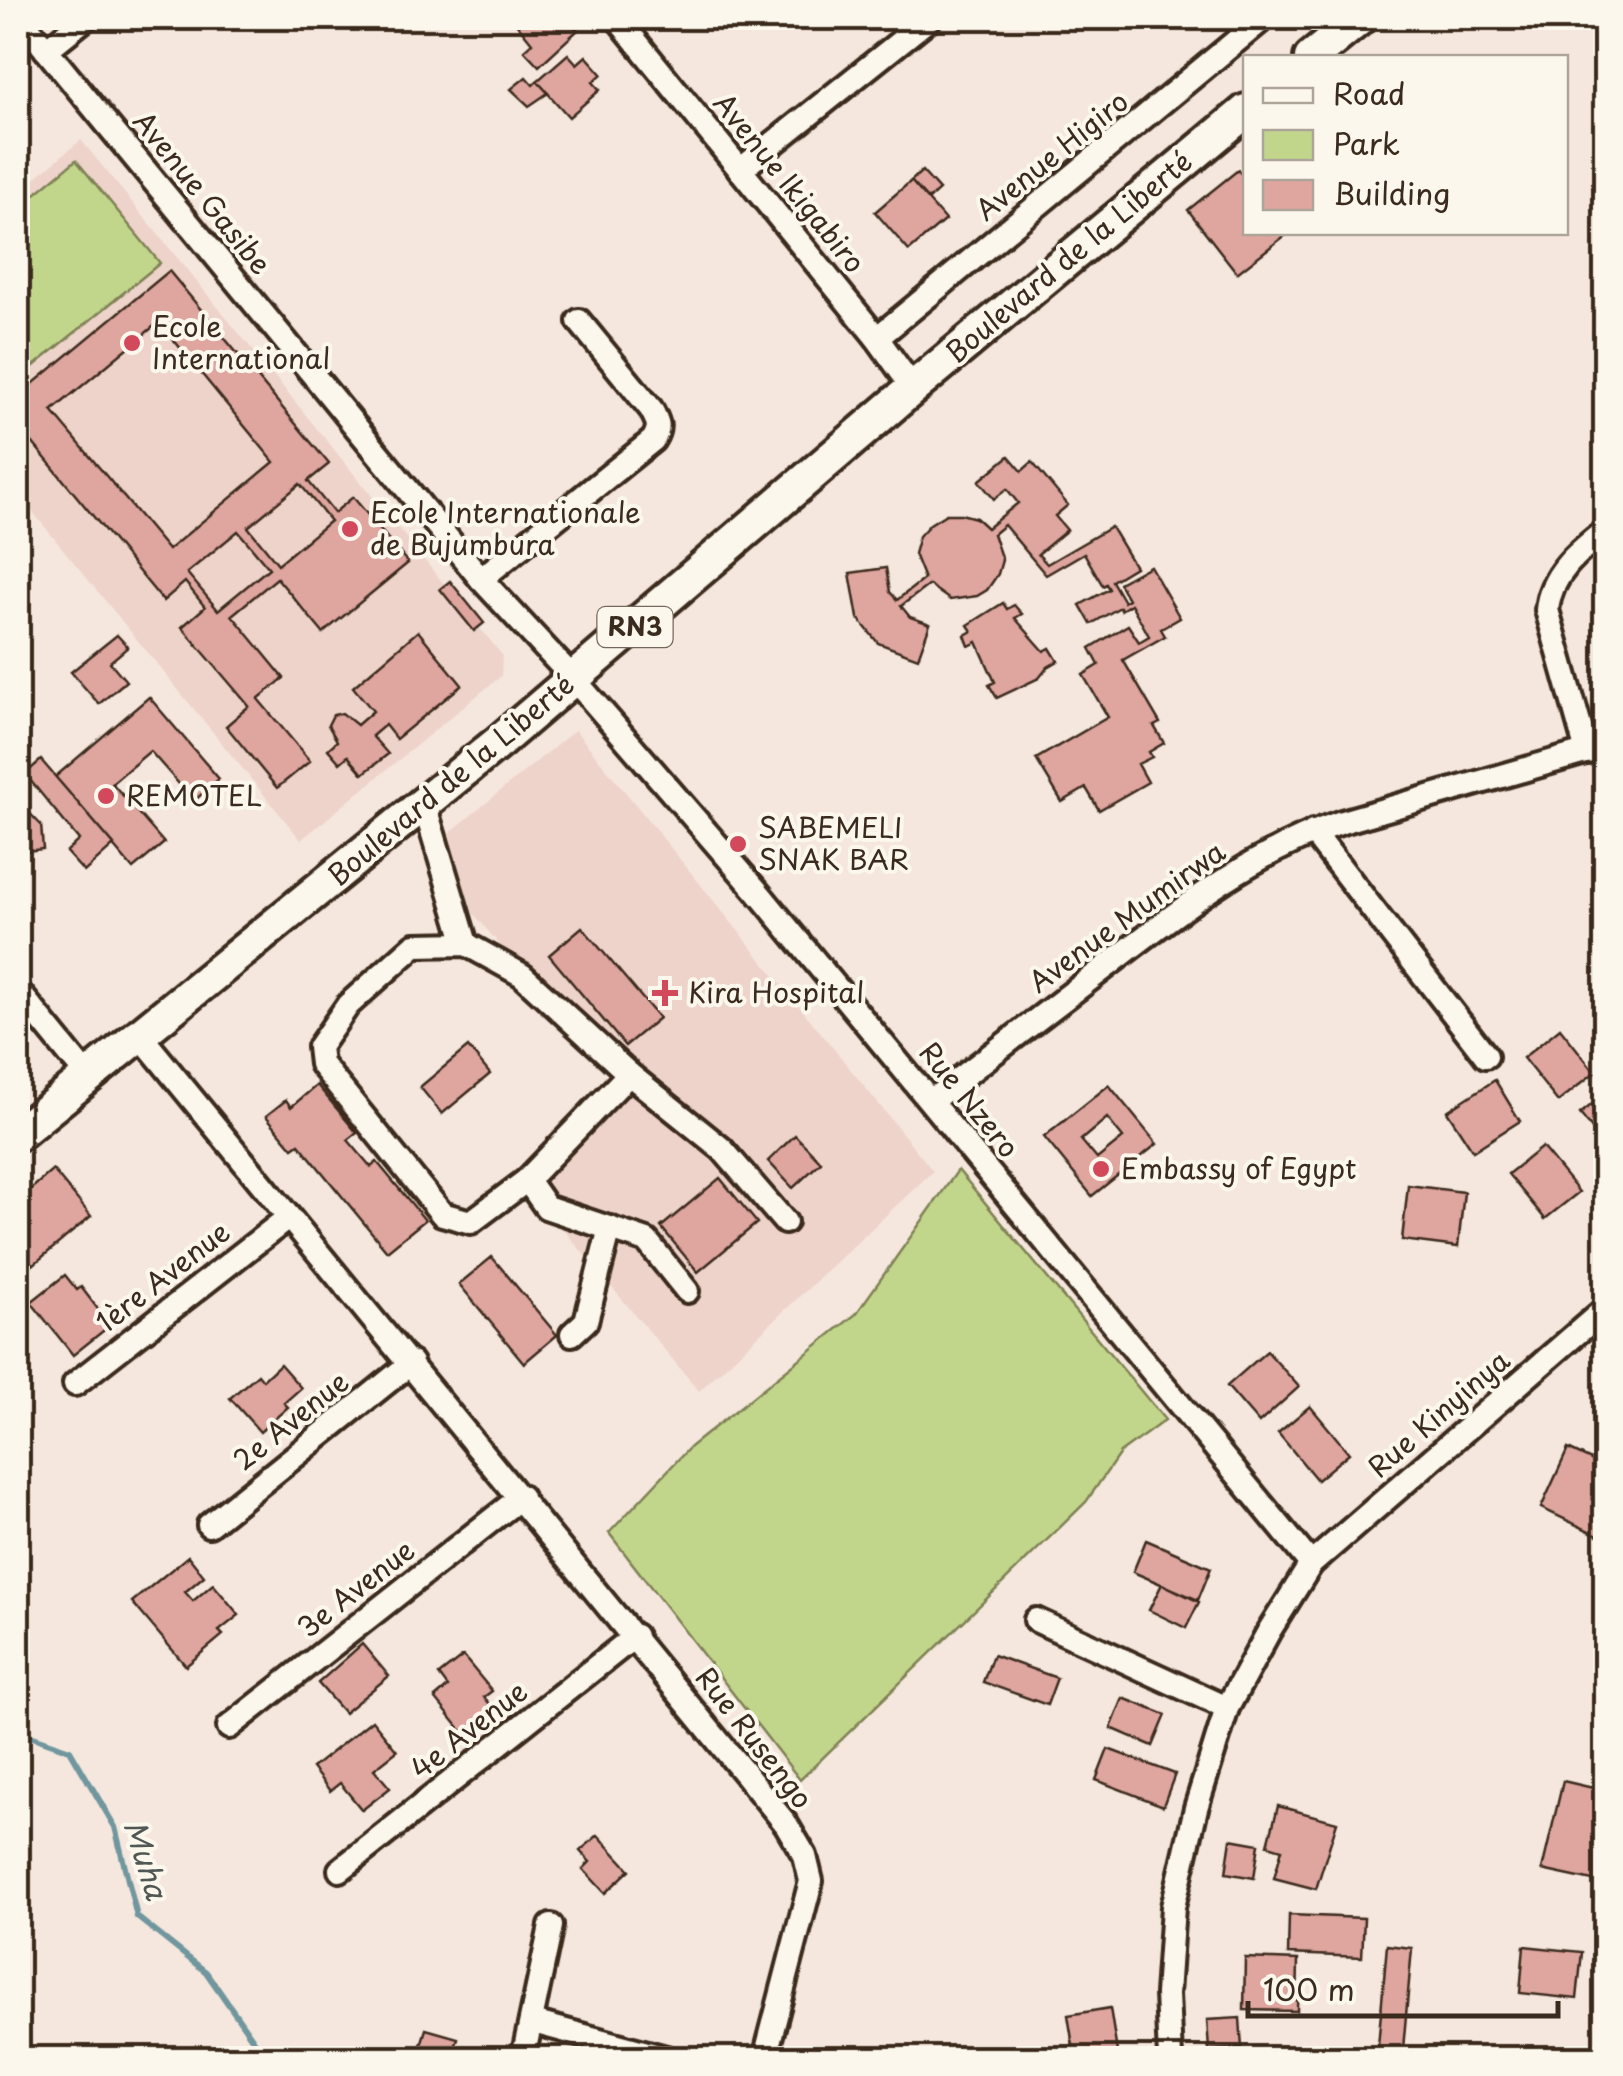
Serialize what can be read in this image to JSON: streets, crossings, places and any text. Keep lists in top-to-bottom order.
{
  "streets": {
    "highway": ["Boulevard de la Liberté", "RN3"],
    "street": [
      "Avenue Higiro",
      "Avenue Ikigabiro",
      "Avenue Gasibe",
      "Avenue Mumirwa",
      "Rue Nzero",
      "1ère Avenue",
      "Rue Kinyinya",
      "2e Avenue",
      "3e Avenue",
      "4e Avenue",
      "Rue Rusengo"
    ]
  },
  "crossings": [
    ["Avenue Higiro", "Avenue Ikigabiro"],
    ["Avenue Ikigabiro", "Boulevard de la Liberté"],
    ["Avenue Gasibe", "Boulevard de la Liberté"],
    ["Avenue Gasibe", "Rue Nzero"],
    ["Boulevard de la Liberté", "Rue Nzero"],
    ["Boulevard de la Liberté", "Rue Rusengo"],
    ["Avenue Mumirwa", "Rue Nzero"],
    ["Rue Nzero", "Rue Kinyinya"],
    ["1ère Avenue", "Rue Rusengo"],
    ["2e Avenue", "Rue Rusengo"],
    ["3e Avenue", "Rue Rusengo"],
    ["4e Avenue", "Rue Rusengo"]
  ],
  "water": ["Muha"],
  "places": {
    "other": [
      "Ecole International",
      "Ecole Internationale de Bujumbura",
      "REMOTEL",
      "SABEMELI SNAK BAR",
      "Embassy of Egypt"
    ],
    "health": ["Kira Hospital"]
  },
  "legend": ["Road", "Park", "Building"],
  "scale_bar": "100 m"
}
